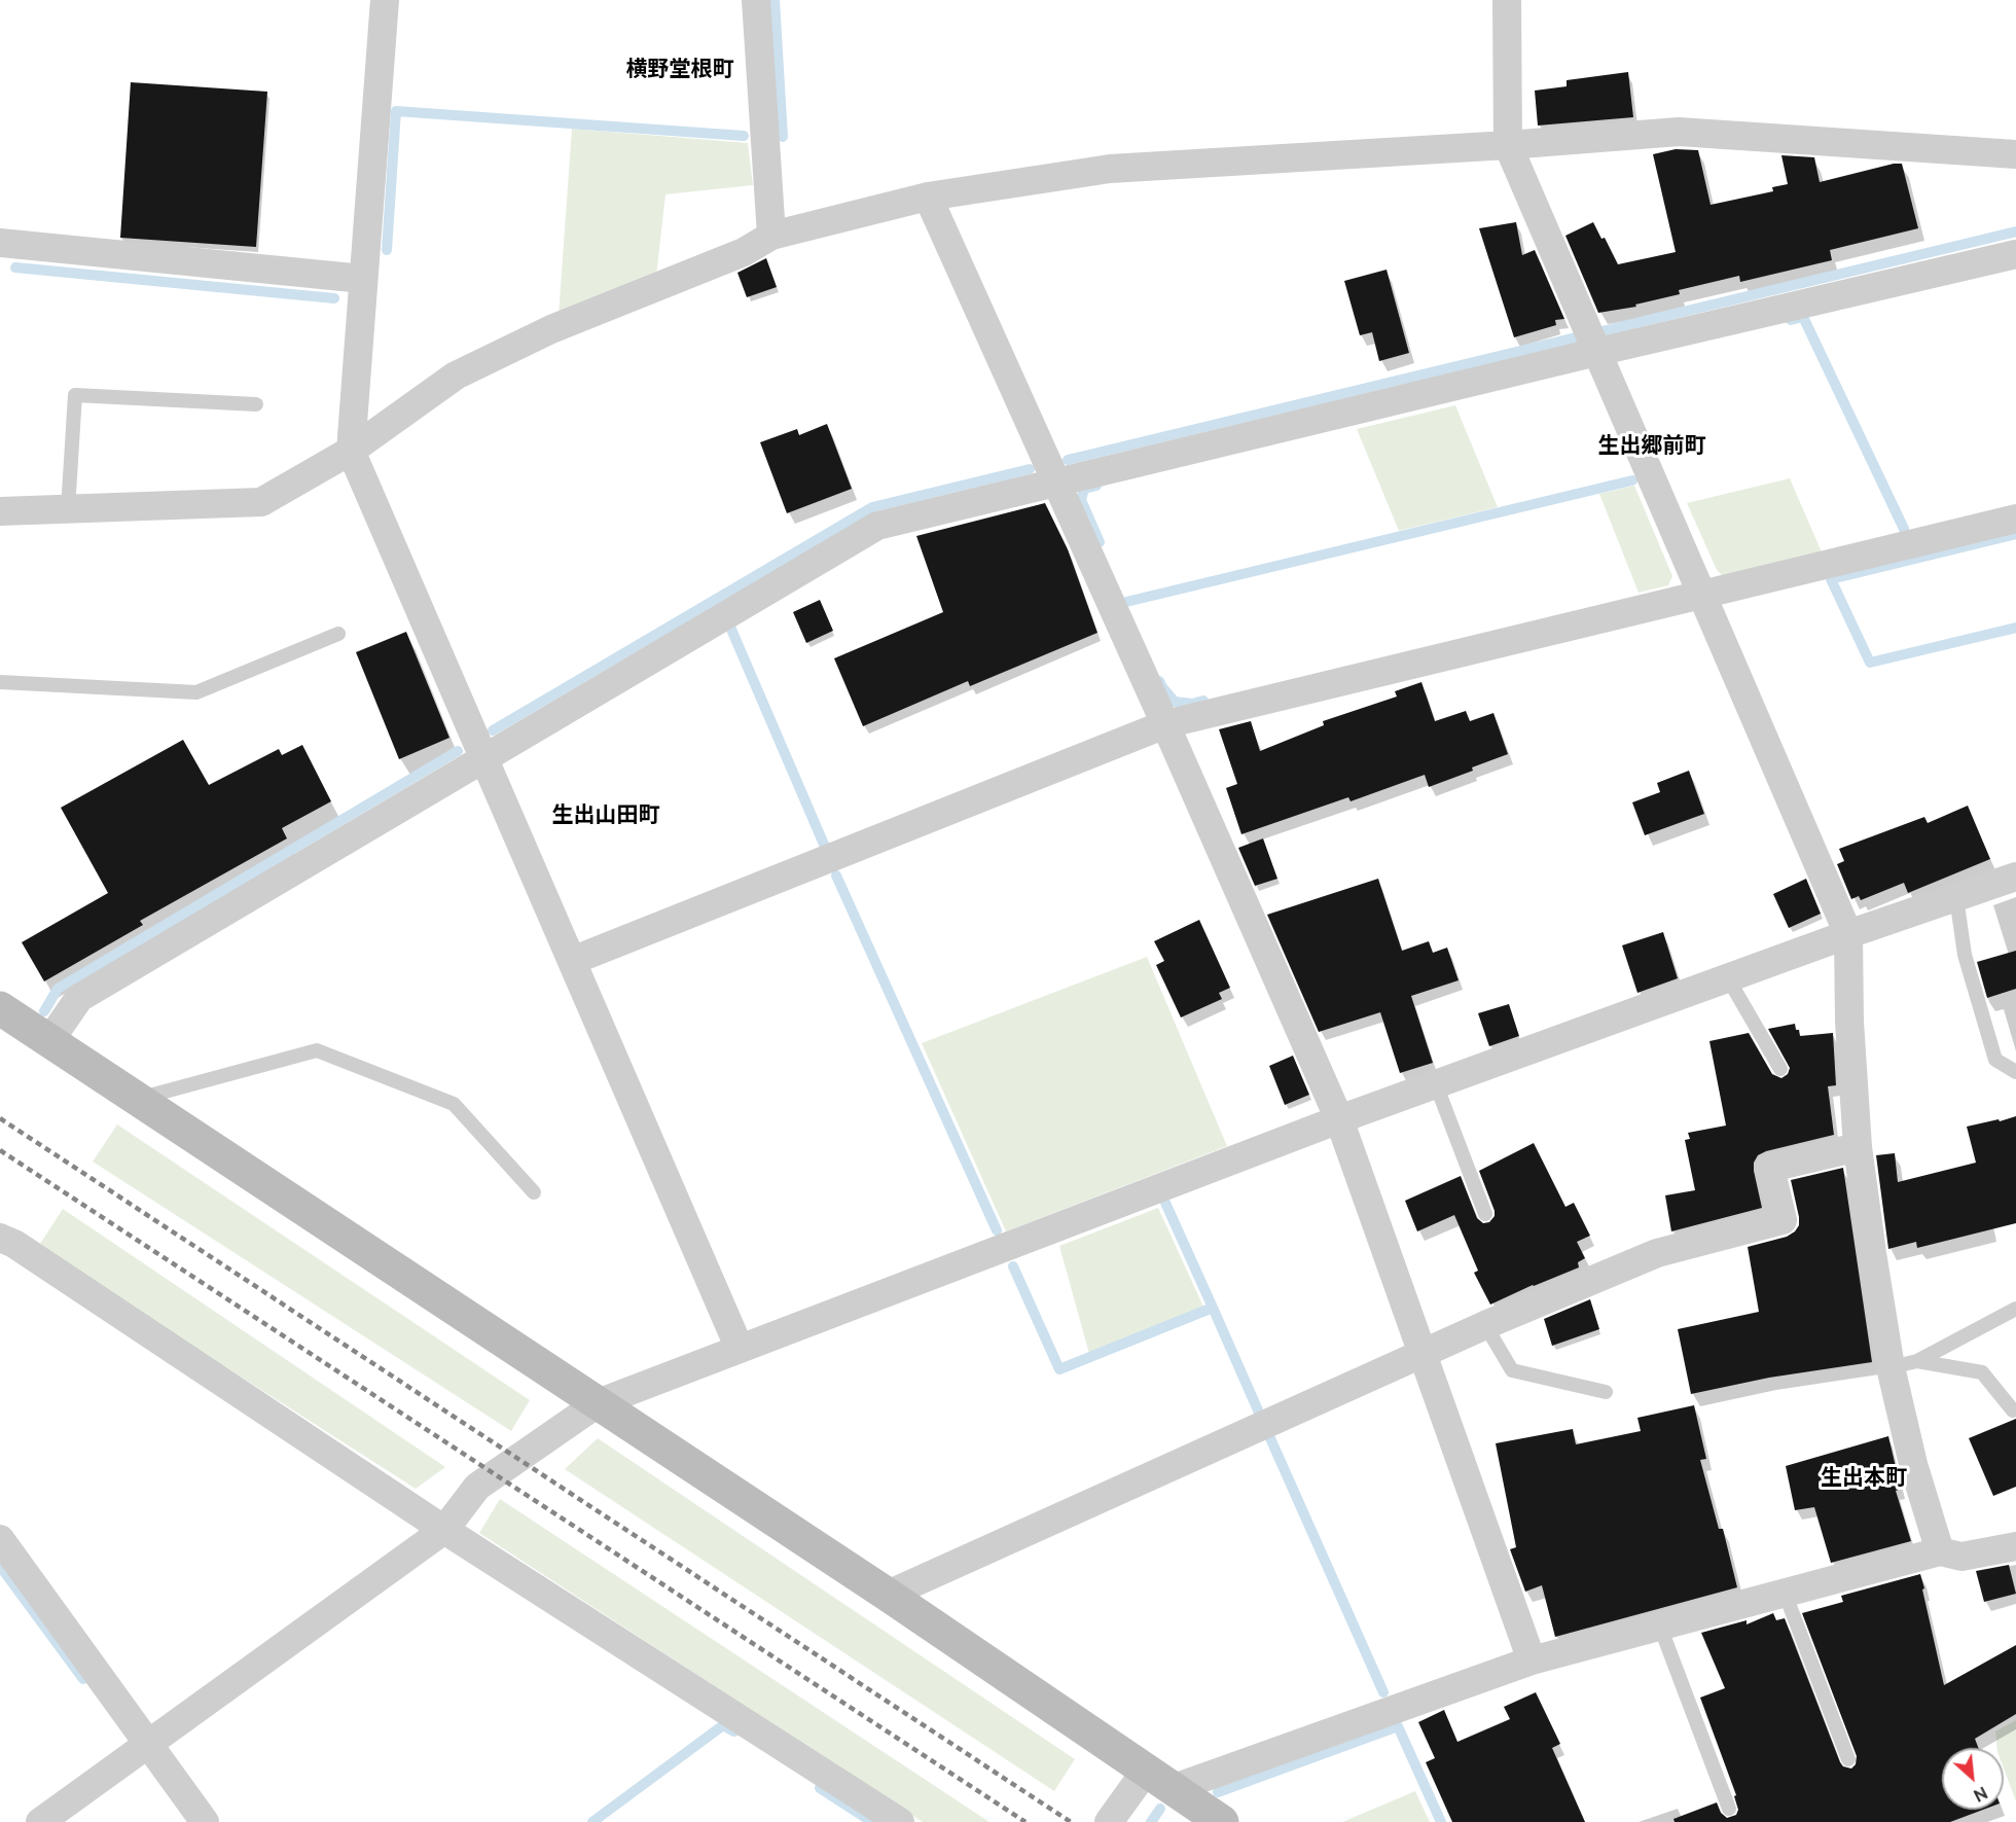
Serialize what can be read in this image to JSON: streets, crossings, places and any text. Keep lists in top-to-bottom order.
{
  "districts": [
    "横野堂根町",
    "生出郷前町",
    "生出山田町",
    "生出本町"
  ],
  "north": "bottom right"
}
